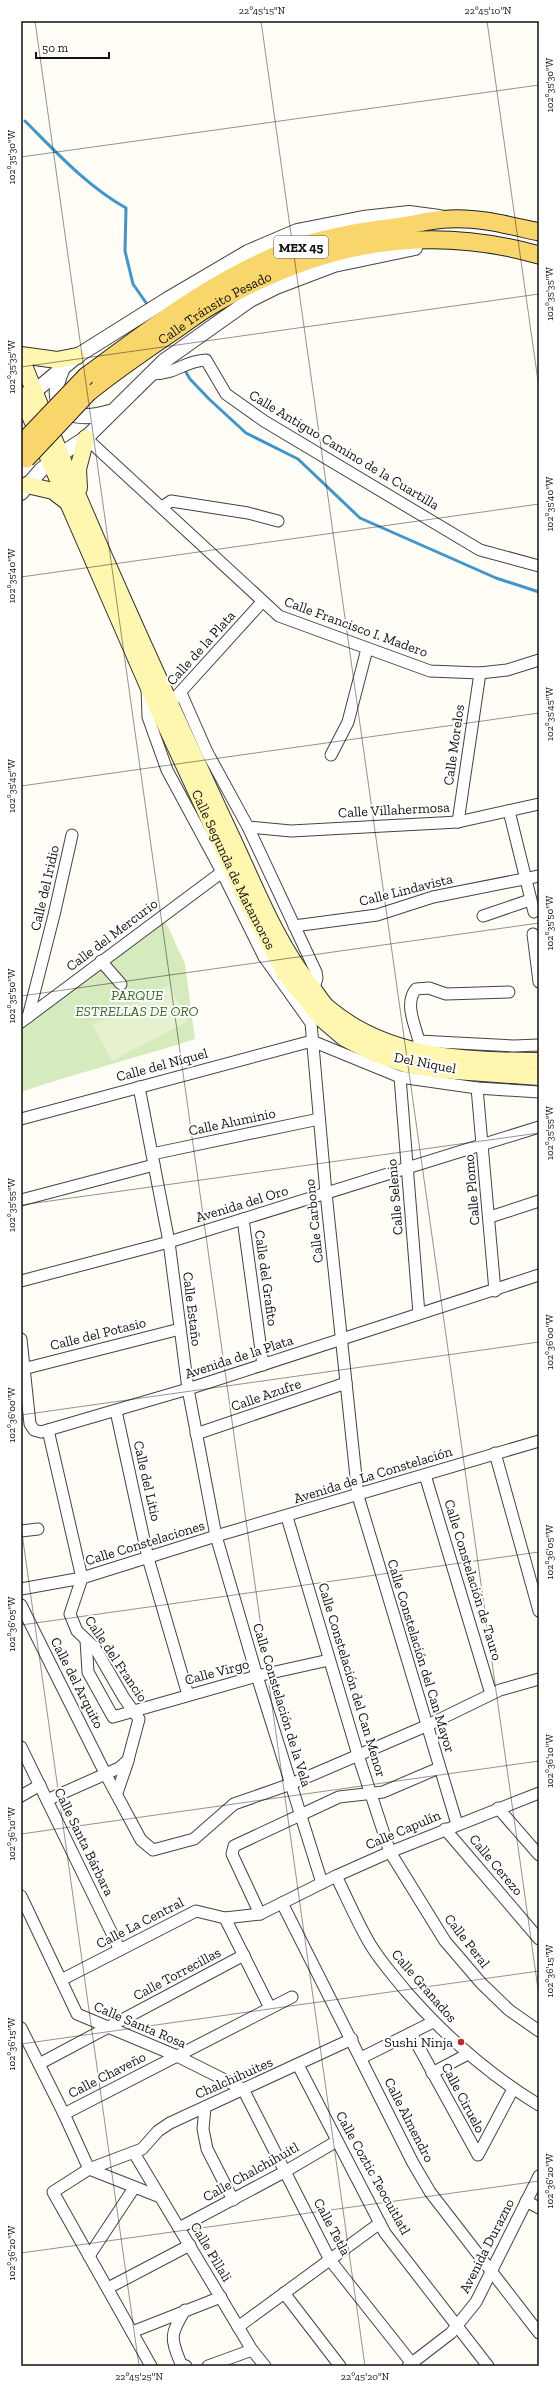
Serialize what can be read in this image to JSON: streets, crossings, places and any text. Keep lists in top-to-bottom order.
{
  "streets": {
    "main road": ["MEX 45", "Calle Tránsito Pesado", "Calle Segunda de Matamoros"],
    "street": [
      "Calle Antiguo Camino de la Cuartilla",
      "Calle Francisco I. Madero",
      "Calle de la Plata",
      "Calle Morelos",
      "Calle Villahermosa",
      "Calle del Iridio",
      "Calle Lindavista",
      "Calle del Mercurio",
      "Del Niquel",
      "Calle del Níquel",
      "Calle Aluminio",
      "Calle Plomo",
      "Calle Selenio",
      "Avenida del Oro",
      "Calle Carbono",
      "Calle del Grafito",
      "Calle Estaño",
      "Calle del Potasio",
      "Avenida de la Plata",
      "Calle Azufre",
      "Avenida de La Constelación",
      "Calle del Litio",
      "Calle Constelaciones",
      "Calle Constelación de Tauro",
      "Calle Constelación del Can Mayor",
      "Calle del Francio",
      "Calle Virgo",
      "Calle Constelación del Can Menor",
      "Calle del Arquito",
      "Calle Constelación de la Vela",
      "Calle Capulín",
      "Calle Santa Bárbara",
      "Calle Cerezo",
      "Calle La Central",
      "Calle Peral",
      "Calle Torrecillas",
      "Calle Granados",
      "Calle Santa Rosa",
      "Calle Chaveño",
      "Chalchihuites",
      "Calle Ciruelo",
      "Calle Almendro",
      "Calle Chalchihuitl",
      "Calle Coztic Teocuitlatl",
      "Calle Tetla",
      "Avenida Durazno",
      "Calle Pillali"
    ]
  },
  "crossings": [
    ["Calle Francisco I. Madero", "Calle de la Plata"],
    ["Calle Francisco I. Madero", "Calle Morelos"],
    ["Calle de la Plata", "Calle Segunda de Matamoros"],
    ["Calle Morelos", "Calle Villahermosa"],
    ["Calle Segunda de Matamoros", "Calle Carbono"],
    ["Calle del Iridio", "Calle del Mercurio"],
    ["Calle del Mercurio", "Calle Carbono"],
    ["Del Niquel", "Calle del Níquel"],
    ["Del Niquel", "Calle Plomo"],
    ["Del Niquel", "Calle Selenio"],
    ["Del Niquel", "Calle Carbono"],
    ["Calle del Níquel", "Calle Carbono"],
    ["Calle del Níquel", "Calle Estaño"],
    ["Calle Aluminio", "Calle Carbono"],
    ["Calle Aluminio", "Calle Estaño"],
    ["Calle Plomo", "Avenida del Oro"],
    ["Calle Plomo", "Avenida de la Plata"],
    ["Calle Selenio", "Avenida del Oro"],
    ["Calle Selenio", "Avenida de la Plata"],
    ["Avenida del Oro", "Calle Carbono"],
    ["Avenida del Oro", "Calle del Grafito"],
    ["Avenida del Oro", "Calle Estaño"],
    ["Calle Carbono", "Avenida de la Plata"],
    ["Calle Carbono", "Calle Azufre"],
    ["Calle Carbono", "Avenida de La Constelación"],
    ["Calle Carbono", "Calle Constelación del Can Mayor"],
    ["Calle del Grafito", "Avenida de la Plata"],
    ["Calle Estaño", "Calle del Potasio"],
    ["Calle Estaño", "Avenida de la Plata"],
    ["Calle Estaño", "Calle Azufre"],
    ["Calle Estaño", "Avenida de La Constelación"],
    ["Calle Estaño", "Calle Constelaciones"],
    ["Calle Estaño", "Calle Constelación de la Vela"],
    ["Avenida de la Plata", "Calle del Litio"],
    ["Avenida de La Constelación", "Calle Constelaciones"],
    ["Avenida de La Constelación", "Calle Constelación de Tauro"],
    ["Avenida de La Constelación", "Calle Constelación del Can Mayor"],
    ["Avenida de La Constelación", "Calle Constelación del Can Menor"],
    ["Avenida de La Constelación", "Calle Constelación de la Vela"],
    ["Calle del Litio", "Calle Constelaciones"],
    ["Calle del Litio", "Calle Virgo"],
    ["Calle Constelaciones", "Calle del Francio"],
    ["Calle Constelaciones", "Calle Constelación de la Vela"],
    ["Calle Constelación del Can Mayor", "Calle Capulín"],
    ["Calle del Francio", "Calle Virgo"],
    ["Calle Virgo", "Calle Constelación del Can Menor"],
    ["Calle Virgo", "Calle Constelación de la Vela"],
    ["Calle Constelación del Can Menor", "Calle Capulín"],
    ["Calle Constelación del Can Menor", "Calle Peral"],
    ["Calle del Arquito", "Calle Constelación de la Vela"],
    ["Calle Constelación de la Vela", "Calle Capulín"],
    ["Calle Capulín", "Calle Cerezo"],
    ["Calle Capulín", "Calle La Central"],
    ["Calle Capulín", "Calle Peral"],
    ["Calle Capulín", "Calle Granados"],
    ["Calle Capulín", "Calle Almendro"],
    ["Calle Santa Bárbara", "Calle La Central"],
    ["Calle La Central", "Calle Torrecillas"],
    ["Calle La Central", "Calle Santa Rosa"],
    ["Calle La Central", "Calle Almendro"],
    ["Calle Torrecillas", "Calle Santa Rosa"],
    ["Calle Torrecillas", "Calle Chaveño"],
    ["Calle Granados", "Calle Ciruelo"],
    ["Calle Santa Rosa", "Calle Chaveño"],
    ["Calle Santa Rosa", "Chalchihuites"],
    ["Calle Santa Rosa", "Calle Tetla"],
    ["Chalchihuites", "Calle Almendro"],
    ["Chalchihuites", "Calle Coztic Teocuitlatl"],
    ["Chalchihuites", "Calle Tetla"],
    ["Chalchihuites", "Calle Pillali"],
    ["Calle Almendro", "Avenida Durazno"],
    ["Calle Chalchihuitl", "Calle Coztic Teocuitlatl"],
    ["Calle Chalchihuitl", "Calle Tetla"],
    ["Calle Chalchihuitl", "Calle Pillali"],
    ["Calle Coztic Teocuitlatl", "Avenida Durazno"],
    ["Calle Tetla", "Avenida Durazno"]
  ],
  "parks": ["PARQUE ESTRELLAS DE ORO"],
  "places": ["Sushi Ninja"],
  "scale_bar": "50 m",
  "coordinates": [
    "22°45'15\"N",
    "22°45'10\"N",
    "102°35'30\"W",
    "102°35'35\"W",
    "102°35'40\"W",
    "102°35'45\"W",
    "102°35'50\"W",
    "102°35'55\"W",
    "102°36'00\"W",
    "102°36'05\"W",
    "102°36'10\"W",
    "102°36'15\"W",
    "102°36'20\"W",
    "22°45'25\"N",
    "22°45'20\"N"
  ]
}
